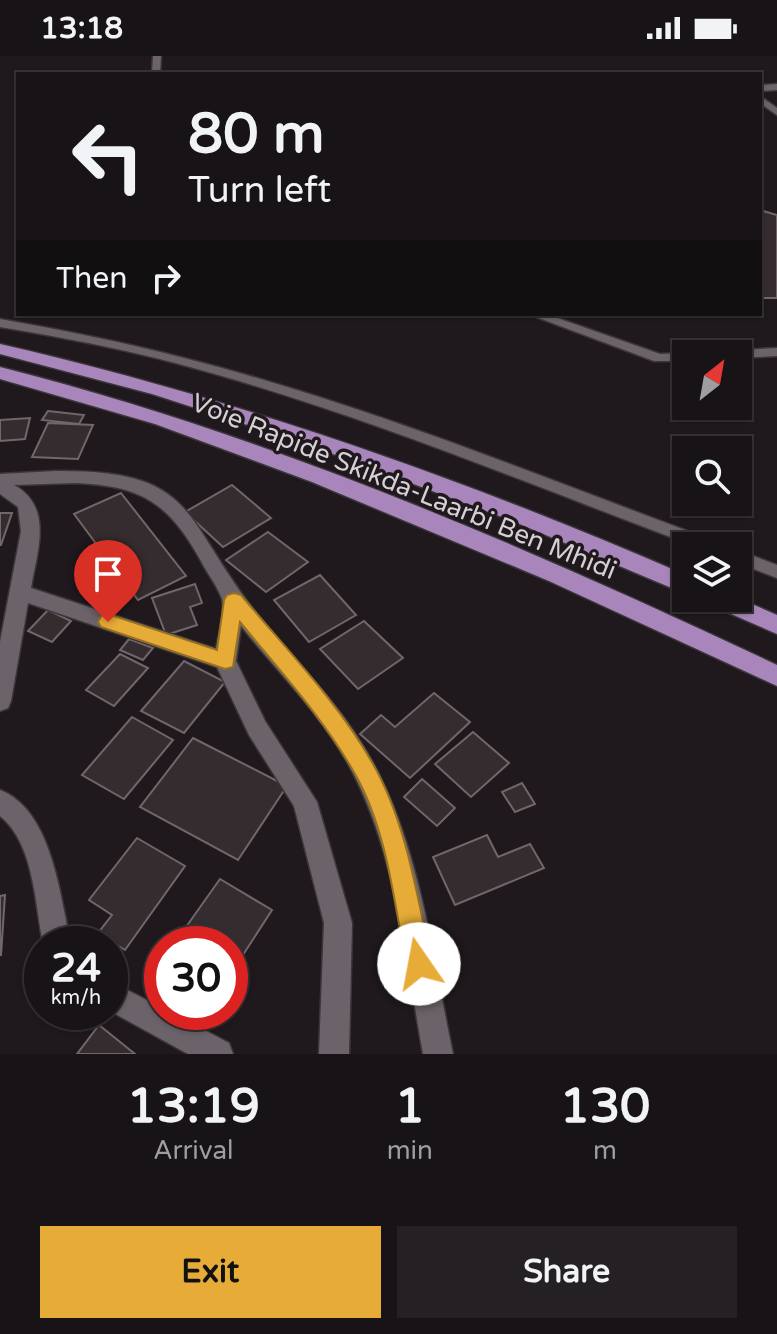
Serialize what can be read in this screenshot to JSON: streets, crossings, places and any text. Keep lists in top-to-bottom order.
{
  "streets": {
    "highway": ["Voie Rapide Skikda-Laarbi Ben Mhidi"]
  },
  "north": "top right",
  "page": {
    "status": "13:18",
    "turn": ["80 m", "Turn left"],
    "then": "Then",
    "speed": "24 km/h",
    "limit": "30",
    "eta": [
      "13:19",
      "Arrival",
      "1",
      "min",
      "130",
      "m"
    ],
    "buttons": ["Exit", "Share"]
  }
}
